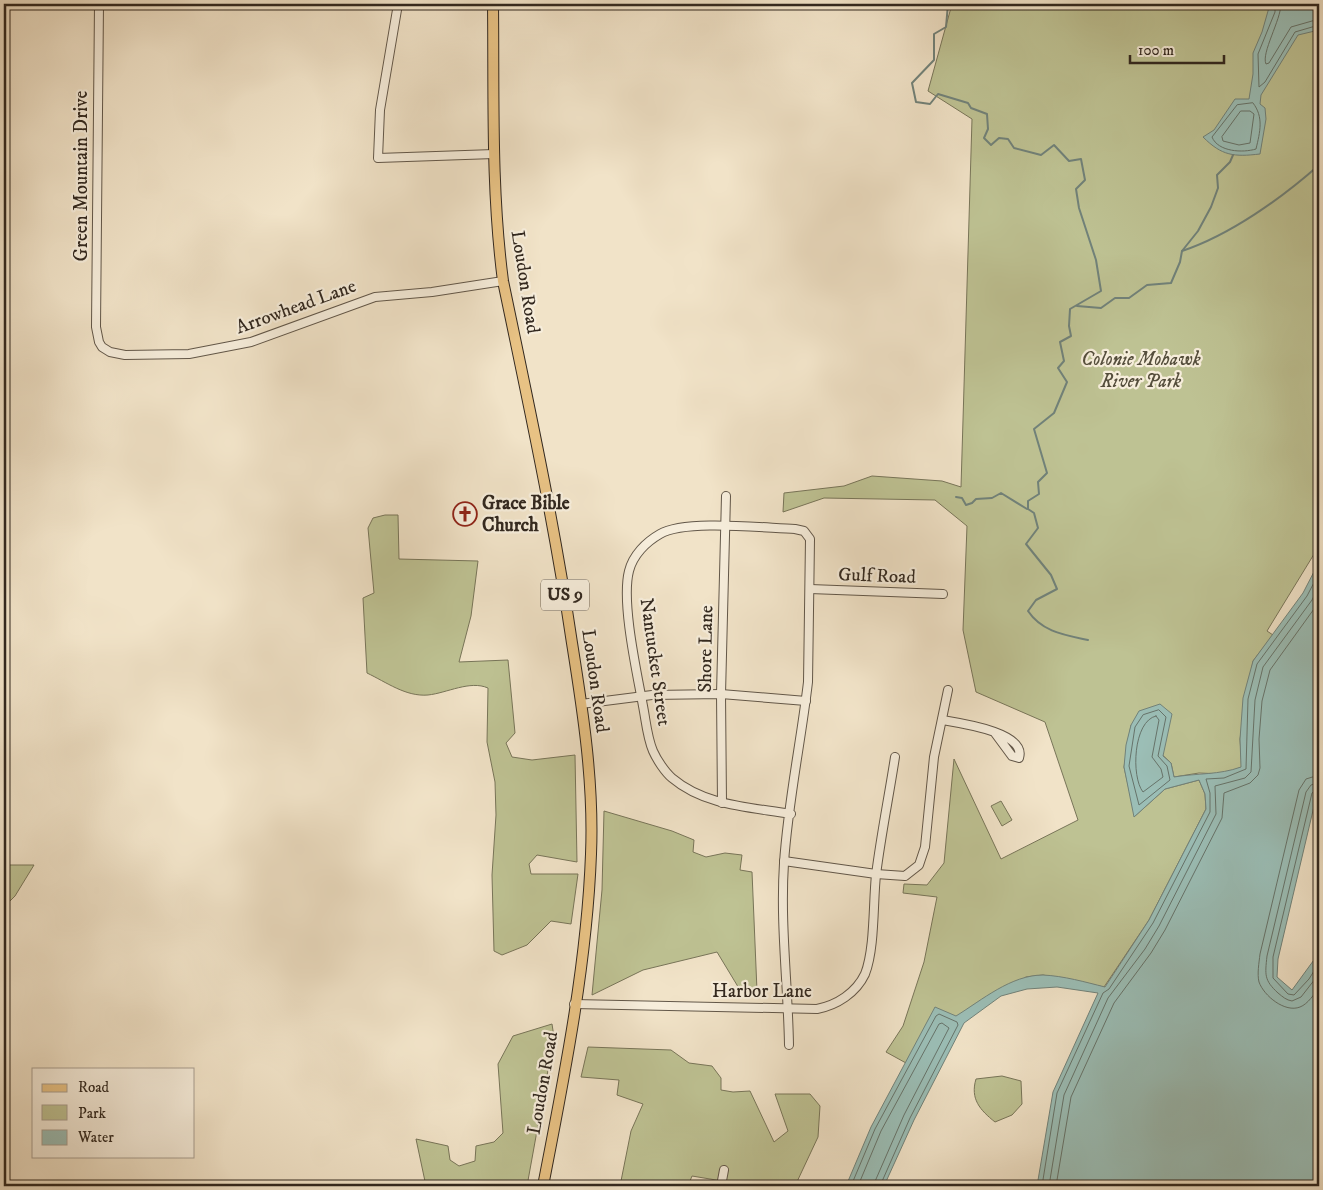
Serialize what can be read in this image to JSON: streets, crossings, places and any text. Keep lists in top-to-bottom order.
{
  "streets": {
    "main road": ["Loudon Road", "US 9"],
    "street": [
      "Green Mountain Drive",
      "Arrowhead Lane",
      "Gulf Road",
      "Shore Lane",
      "Nantucket Street",
      "Harbor Lane"
    ]
  },
  "crossings": [
    ["Green Mountain Drive", "Arrowhead Lane"],
    ["Loudon Road", "Arrowhead Lane"],
    ["Loudon Road", "Harbor Lane"],
    ["Gulf Road", "Nantucket Street"],
    ["Shore Lane", "Nantucket Street"],
    ["Nantucket Street", "Harbor Lane"]
  ],
  "parks": ["Colonie Mohawk River Park"],
  "places": {
    "church": ["Grace Bible Church"]
  },
  "legend": ["Road", "Park", "Water"],
  "scale_bar": "100 m"
}
